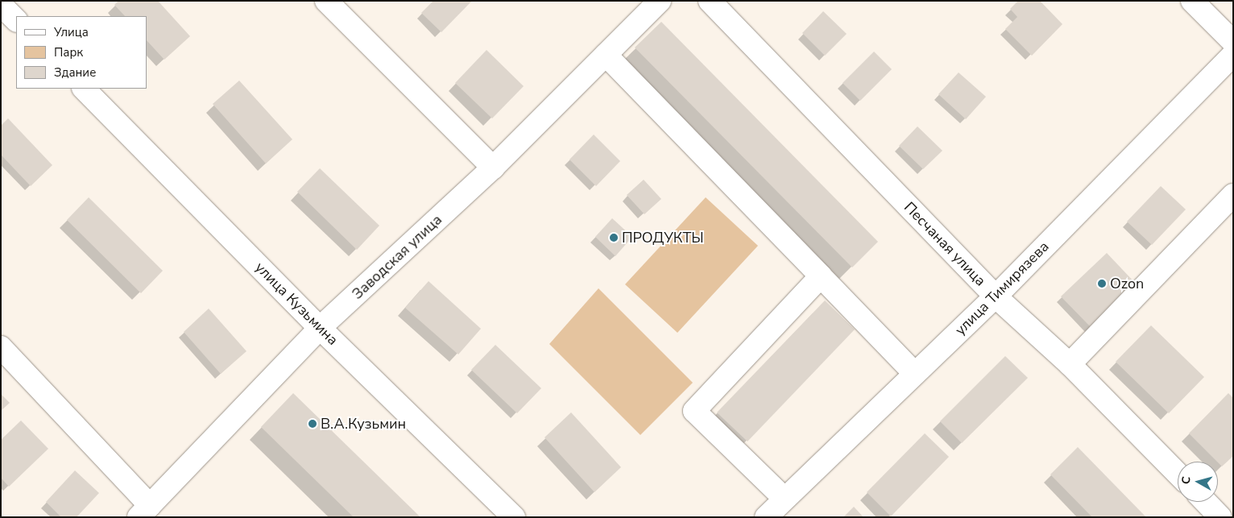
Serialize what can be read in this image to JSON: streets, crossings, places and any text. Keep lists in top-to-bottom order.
{
  "streets": {
    "street": [
      "Песчаная улица",
      "Заводская улица",
      "улица Тимирязева",
      "улица Кузьмина"
    ]
  },
  "crossings": [
    ["Песчаная улица", "улица Тимирязева"],
    ["Заводская улица", "улица Кузьмина"]
  ],
  "places": ["ПРОДУКТЫ", "Ozon", "В.А.Кузьмин"],
  "legend": ["Улица", "Парк", "Здание"],
  "north": "left"
}
